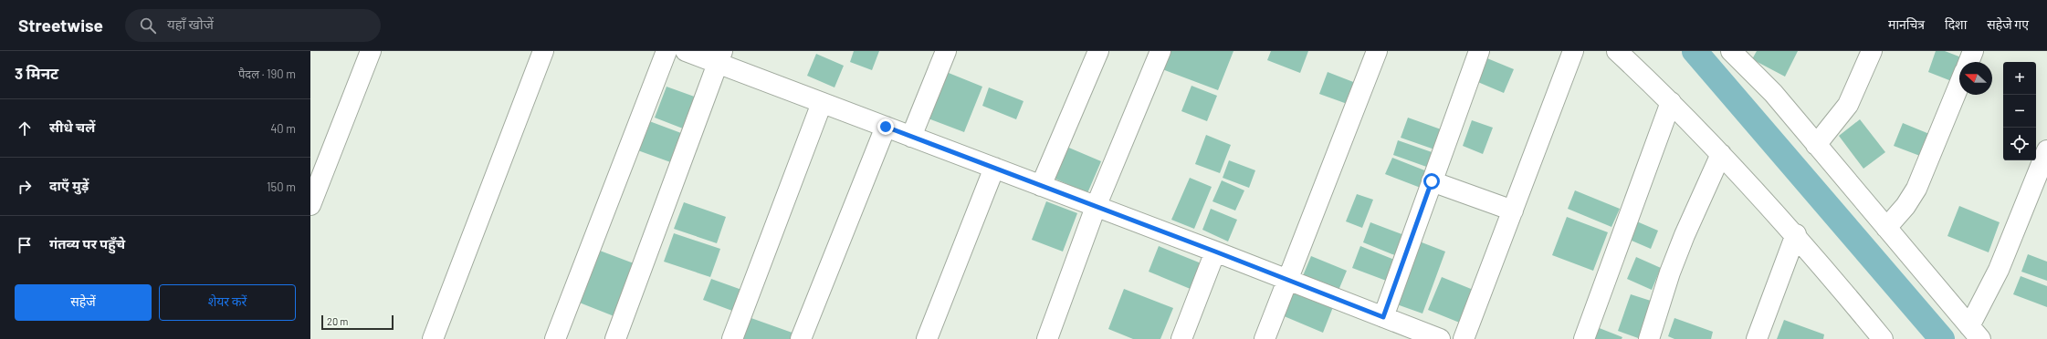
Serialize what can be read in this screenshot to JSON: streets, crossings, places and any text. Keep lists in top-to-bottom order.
{
  "scale_bar": "20 m",
  "north": "left",
  "page": {
    "header": "Streetwise",
    "search": "यहाँ खोजें",
    "nav": ["मानचित्र", "दिशा", "सहेजे गए"],
    "heading": ["3 मिनट", "पैदल · 190 m"],
    "map_buttons": ["+", "−"],
    "list": [
      ["सीधे चलें", "40 m"],
      ["दाएँ मुड़ें", "150 m"],
      "गंतव्य पर पहुँचे"
    ],
    "buttons": ["सहेजें", "शेयर करें"],
    "scale": "20 m"
  }
}
